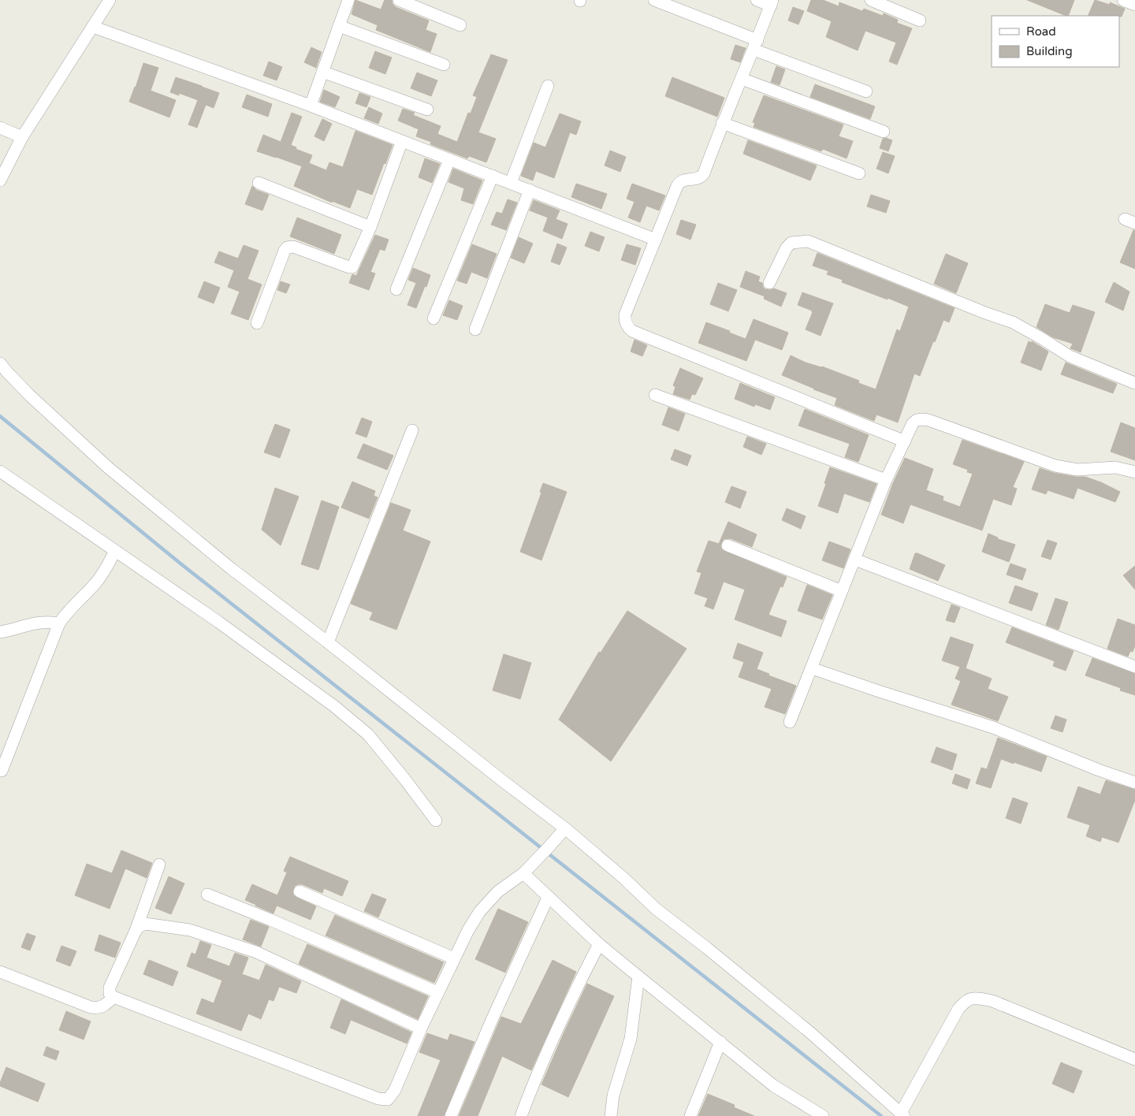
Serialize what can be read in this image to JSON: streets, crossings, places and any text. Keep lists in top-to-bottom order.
{
  "legend": ["Road", "Building"]
}
